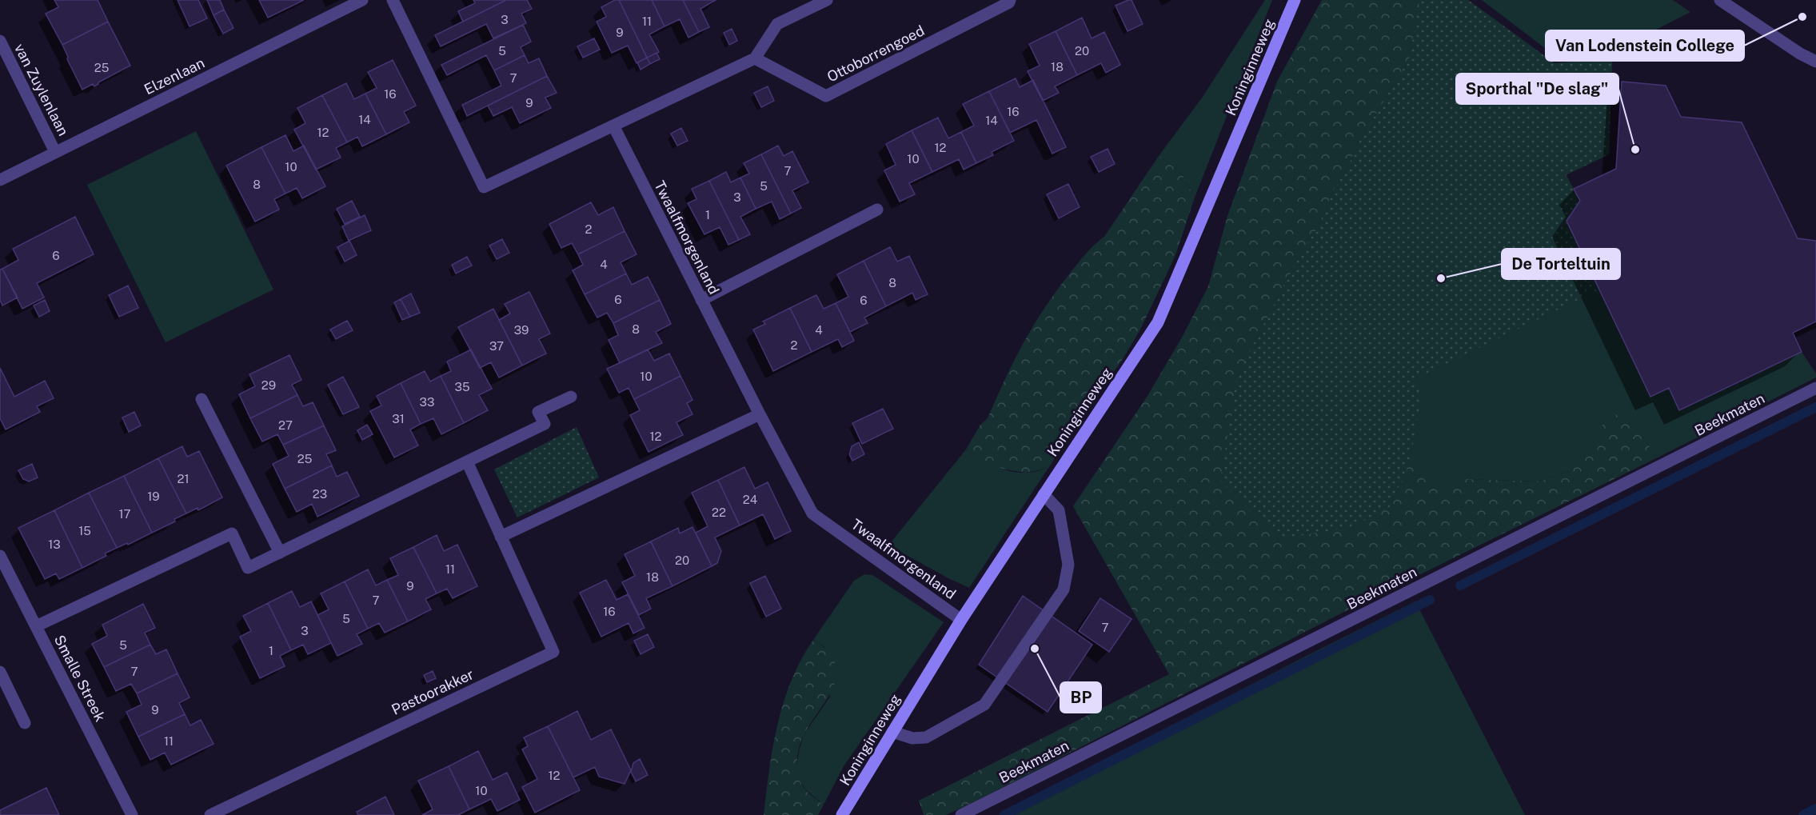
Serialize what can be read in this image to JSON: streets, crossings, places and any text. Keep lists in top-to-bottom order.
{
  "streets": {
    "main road": ["Koninginneweg"],
    "street": [
      "Ottoborrengoed",
      "Elzenlaan",
      "van Zuylenlaan",
      "Twaalfmorgenland",
      "Beekmaten",
      "Smalle Streek",
      "Pastoorakker"
    ]
  },
  "crossings": [
    ["Koninginneweg", "Twaalfmorgenland"],
    ["Elzenlaan", "van Zuylenlaan"]
  ],
  "places": [
    "Van Lodenstein College",
    "Sporthal \"De slag\"",
    "De Torteltuin",
    "BP"
  ],
  "house_numbers": [
    "3",
    "11",
    "9",
    "5",
    "20",
    "18",
    "25",
    "7",
    "16",
    "9",
    "16",
    "14",
    "14",
    "12",
    "12",
    "10",
    "10",
    "7",
    "8",
    "5",
    "3",
    "1",
    "2",
    "6",
    "4",
    "8",
    "6",
    "6",
    "8",
    "39",
    "4",
    "2",
    "37",
    "10",
    "29",
    "35",
    "33",
    "31",
    "27",
    "12",
    "25",
    "21",
    "23",
    "19",
    "24",
    "22",
    "17",
    "15",
    "13",
    "20",
    "11",
    "18",
    "9",
    "7",
    "16",
    "5",
    "7",
    "3",
    "5",
    "1",
    "7",
    "9",
    "11",
    "12",
    "10"
  ]
}
